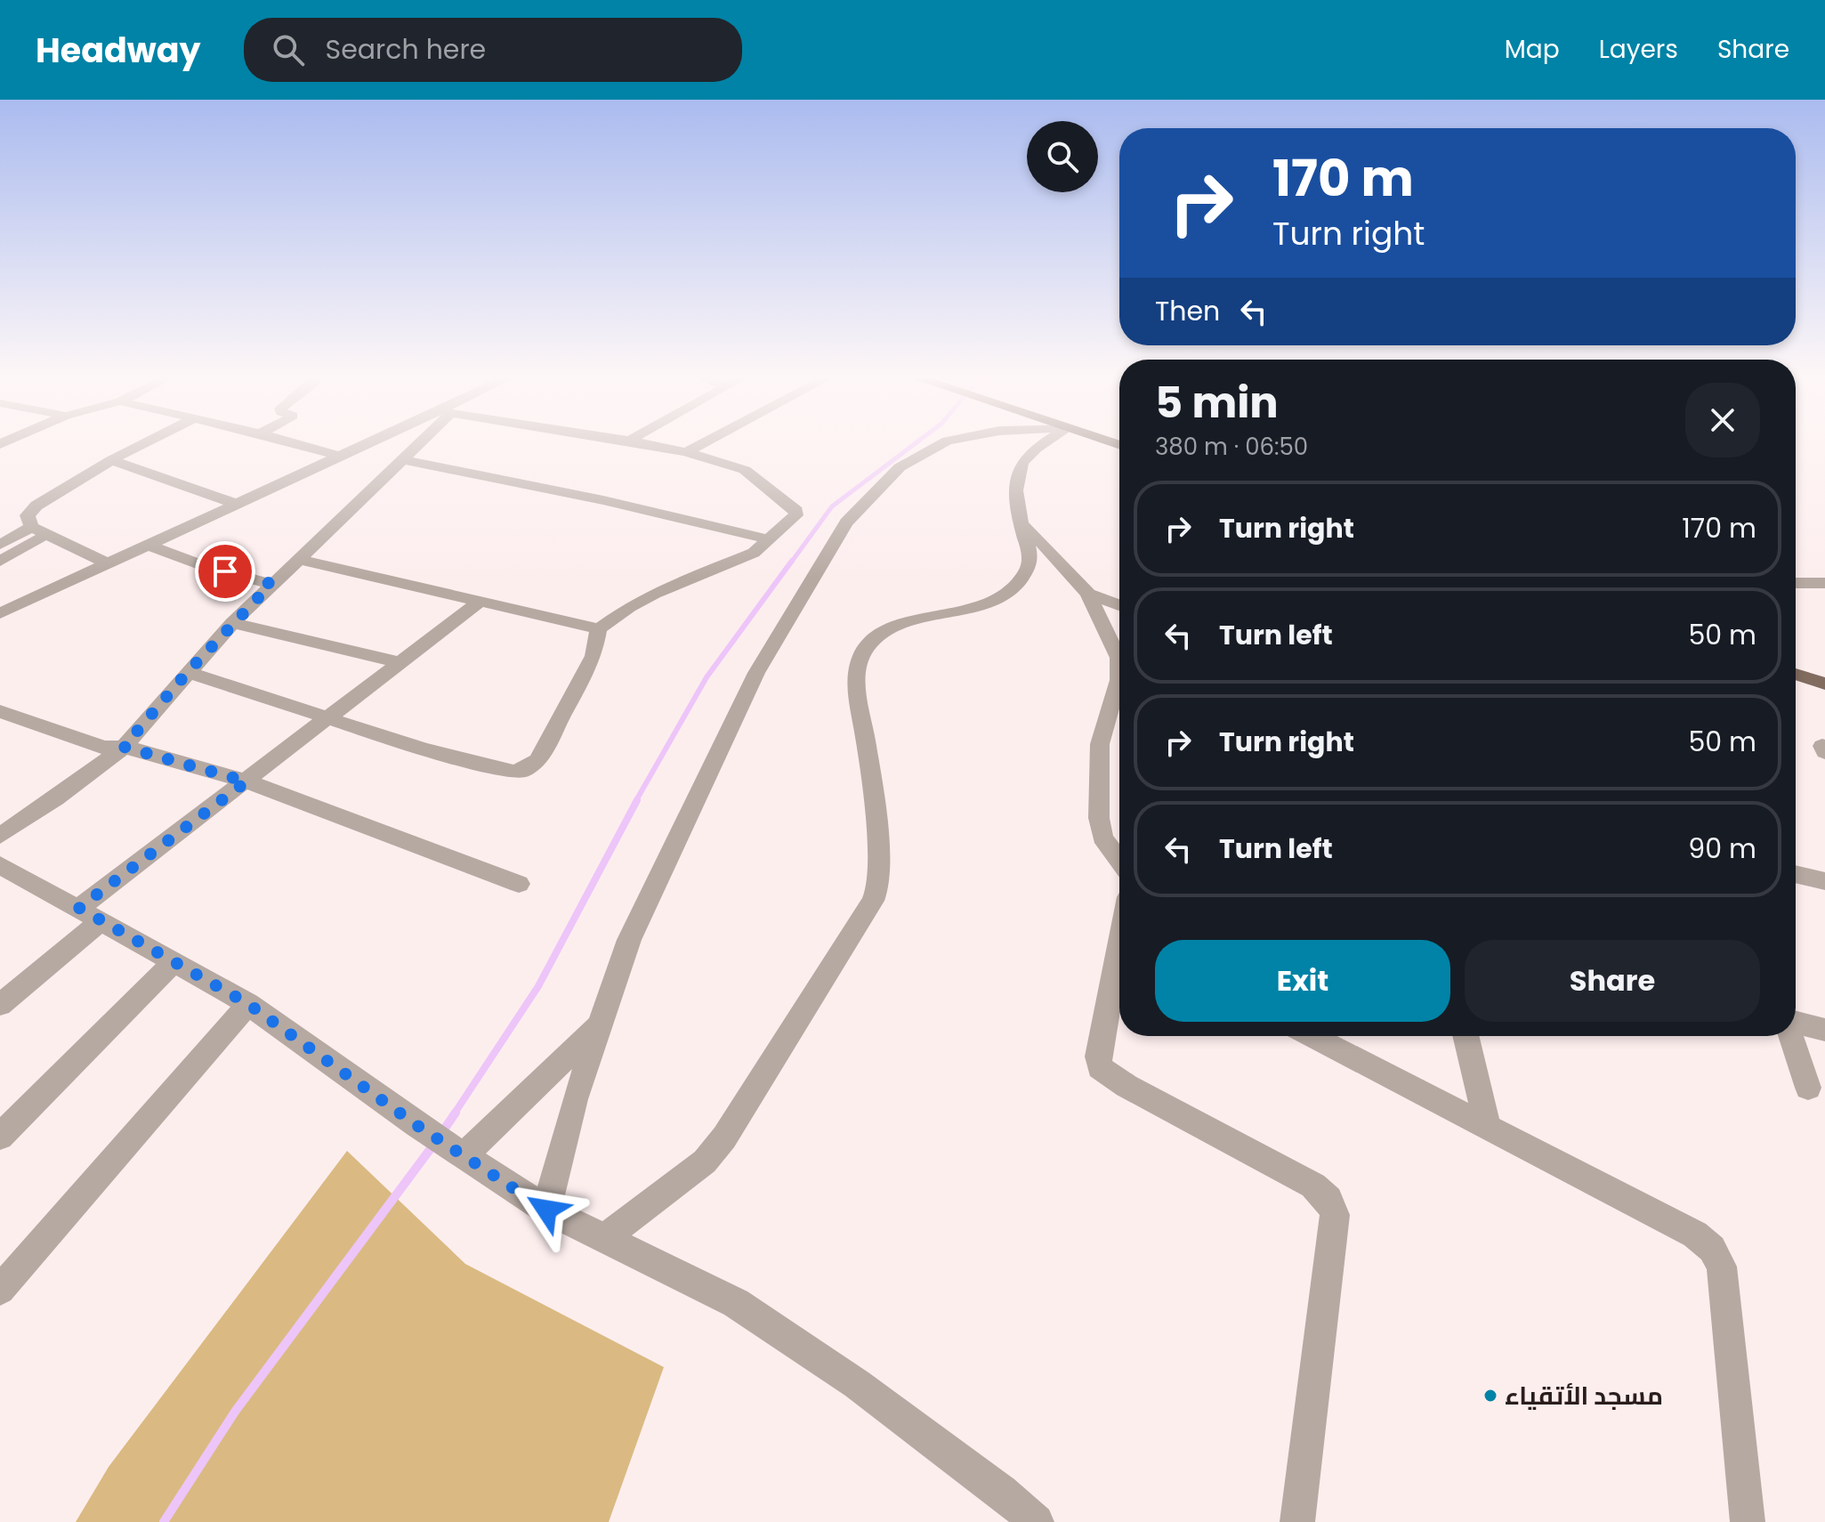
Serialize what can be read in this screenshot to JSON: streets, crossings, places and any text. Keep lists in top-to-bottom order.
{
  "places": ["مسجد الأتقياء"],
  "page": {
    "header": "Headway",
    "search": "Search here",
    "nav": ["Map", "Layers", "Share"],
    "turn": ["170 m", "Turn right"],
    "then": "Then",
    "heading": ["5 min", "380 m · 06:50"],
    "list": [
      {
        "name": "Turn right",
        "value": "170 m"
      },
      {
        "name": "Turn left",
        "value": "50 m"
      },
      {
        "name": "Turn right",
        "value": "50 m"
      },
      {
        "name": "Turn left",
        "value": "90 m"
      }
    ],
    "buttons": ["Exit", "Share"]
  }
}
